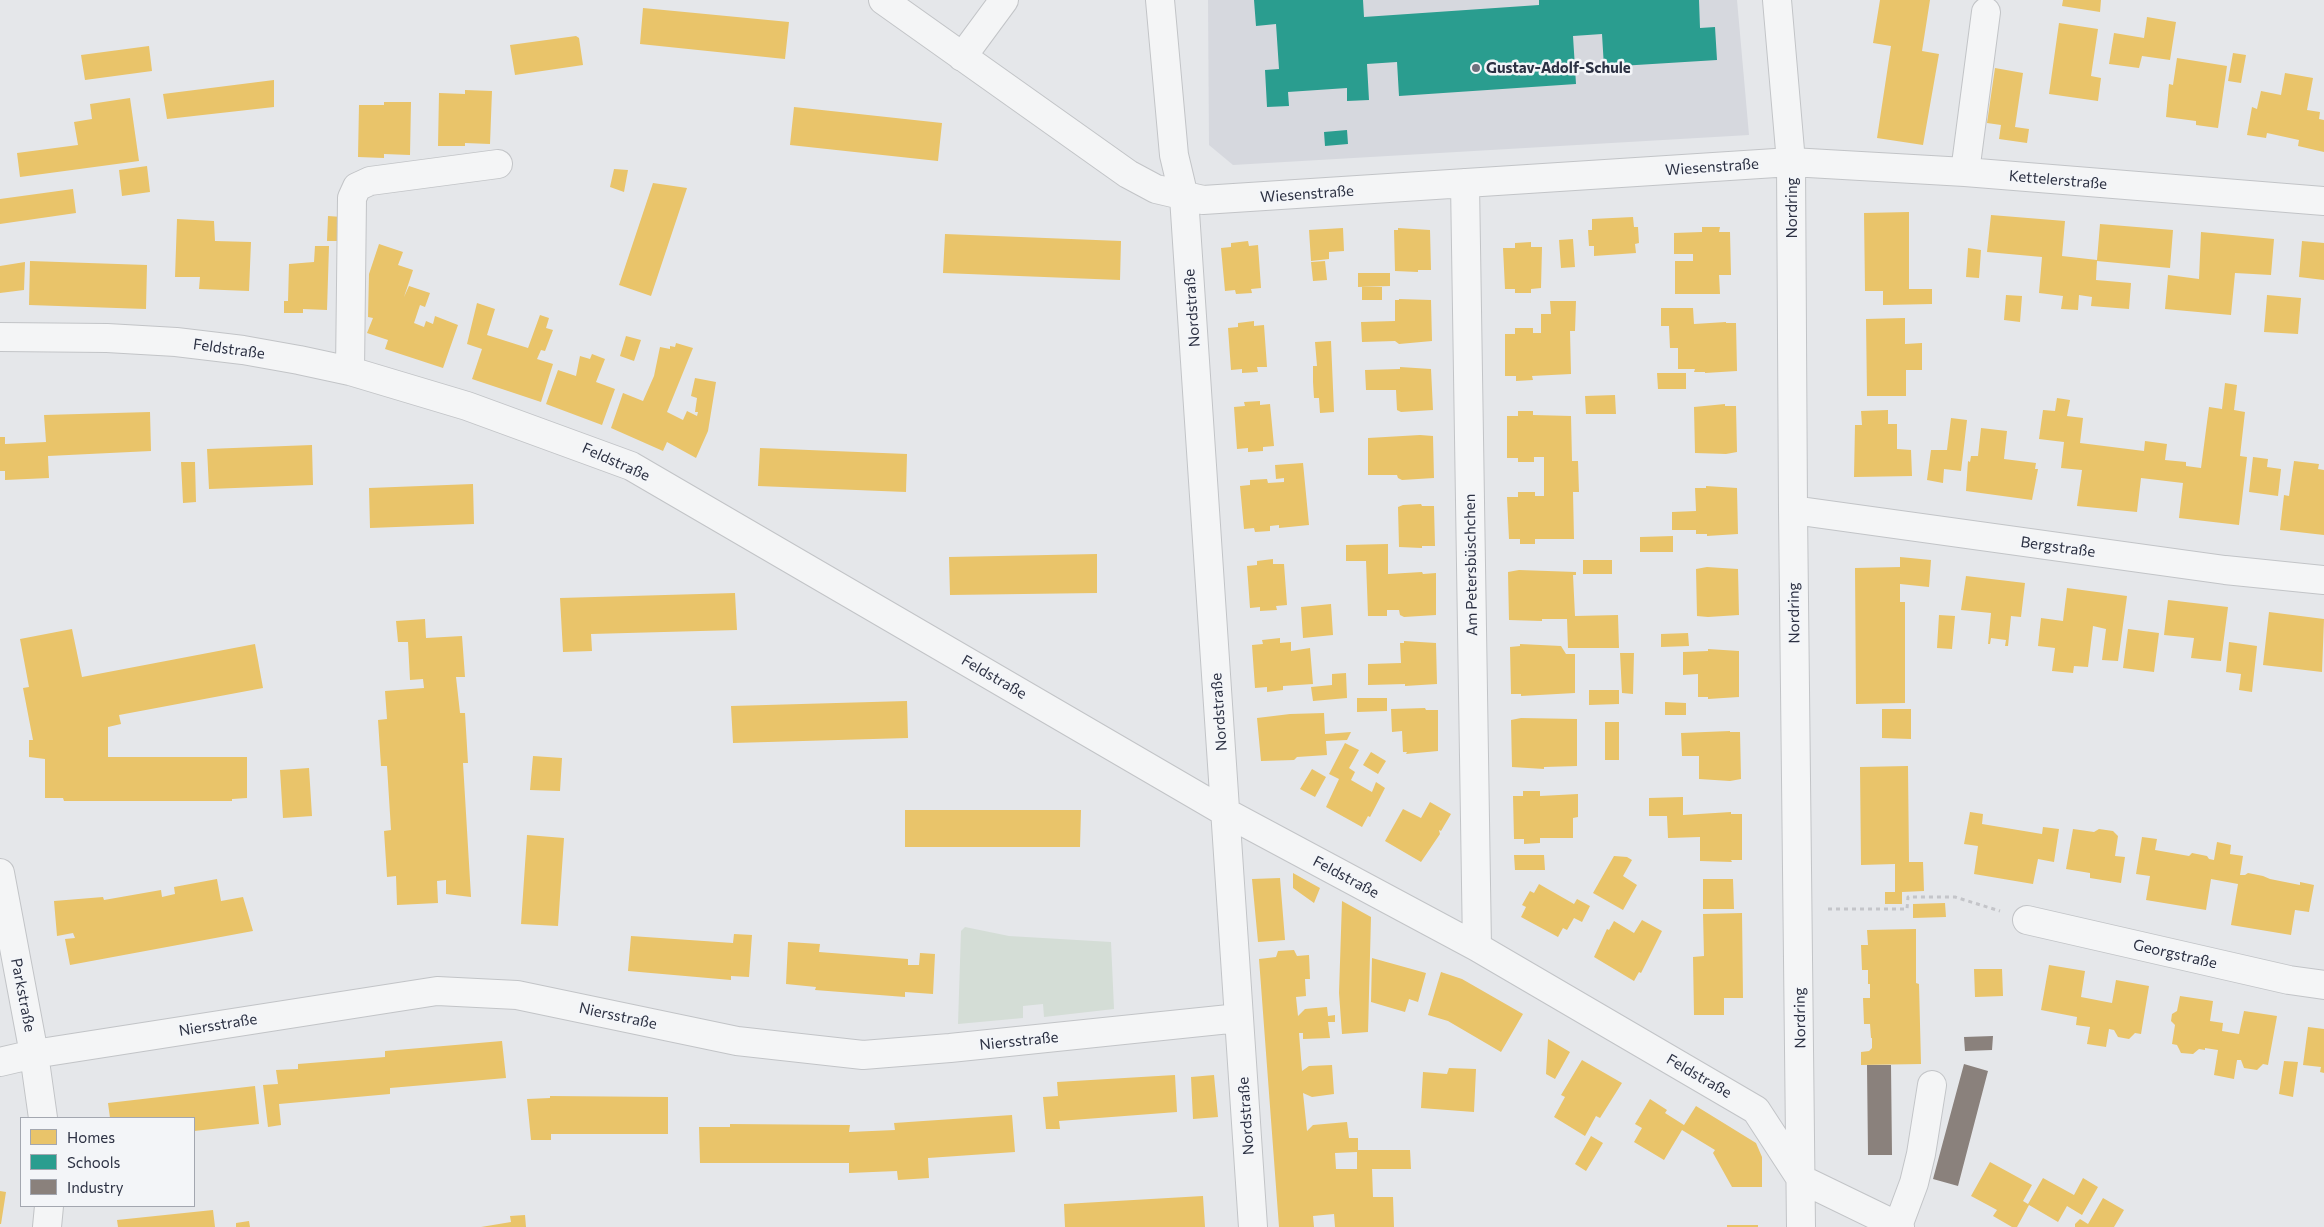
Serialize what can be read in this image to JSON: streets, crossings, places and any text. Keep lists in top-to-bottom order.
{
  "streets": {
    "street": [
      "Wiesenstraße",
      "Kettelerstraße",
      "Nordring",
      "Nordstraße",
      "Feldstraße",
      "Bergstraße",
      "Am Petersbüschchen",
      "Georgstraße",
      "Parkstraße",
      "Niersstraße"
    ]
  },
  "crossings": [
    ["Wiesenstraße", "Kettelerstraße"],
    ["Wiesenstraße", "Nordring"],
    ["Wiesenstraße", "Nordstraße"],
    ["Wiesenstraße", "Am Petersbüschchen"],
    ["Kettelerstraße", "Nordring"],
    ["Nordring", "Feldstraße"],
    ["Nordring", "Bergstraße"],
    ["Nordstraße", "Feldstraße"],
    ["Nordstraße", "Niersstraße"],
    ["Feldstraße", "Am Petersbüschchen"],
    ["Parkstraße", "Niersstraße"]
  ],
  "places": ["Gustav-Adolf-Schule"],
  "legend": ["Homes", "Schools", "Industry"]
}
